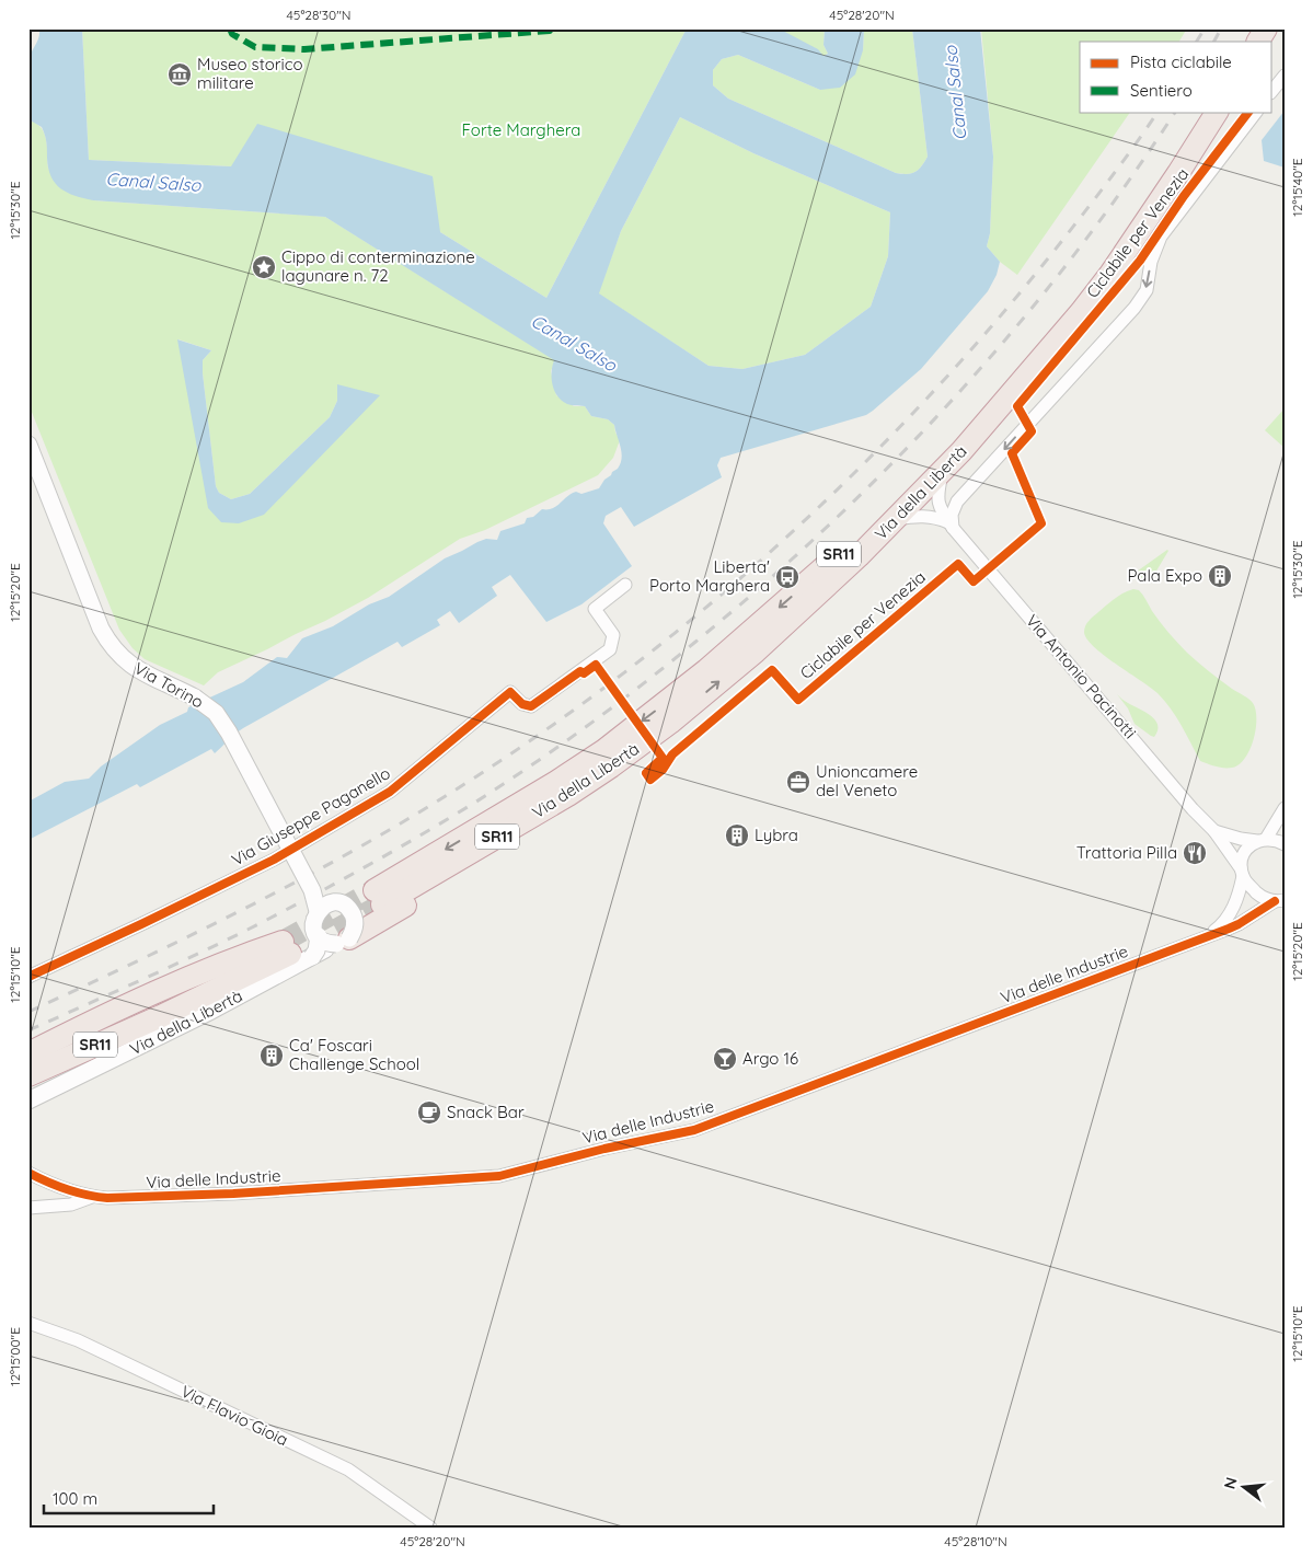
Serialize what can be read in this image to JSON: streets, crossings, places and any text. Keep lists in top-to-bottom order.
{
  "streets": {
    "highway": ["Via della Libertà", "SR11"],
    "street": [
      "Via Antonio Pacinotti",
      "Via Torino",
      "Via Giuseppe Paganello",
      "Via delle Industrie",
      "Via Flavio Gioia"
    ],
    "cycle path": ["Ciclabile per Venezia"]
  },
  "crossings": [
    ["Via della Libertà", "Via Antonio Pacinotti"],
    ["Via della Libertà", "Via Torino"],
    ["Via Antonio Pacinotti", "Via delle Industrie"]
  ],
  "water": ["Canal Salso"],
  "parks": ["Forte Marghera"],
  "places": {
    "museum": ["Museo storico militare"],
    "place": ["Cippo di conterminazione lagunare n. 72"],
    "building": ["Pala Expo", "Lybra", "Ca' Foscari Challenge School"],
    "bus stop": ["Liberta' Porto Marghera"],
    "office": ["Unioncamere del Veneto"],
    "restaurant": ["Trattoria Pilla"],
    "bar": ["Argo 16"],
    "cafe": ["Snack Bar"]
  },
  "legend": ["Pista ciclabile", "Sentiero"],
  "scale_bar": "100 m",
  "north": "left",
  "coordinates": [
    "45°28'30\"N",
    "45°28'20\"N",
    "12°15'40\"E",
    "12°15'30\"E",
    "12°15'20\"E",
    "12°15'10\"E",
    "12°15'00\"E",
    "45°28'10\"N"
  ]
}
